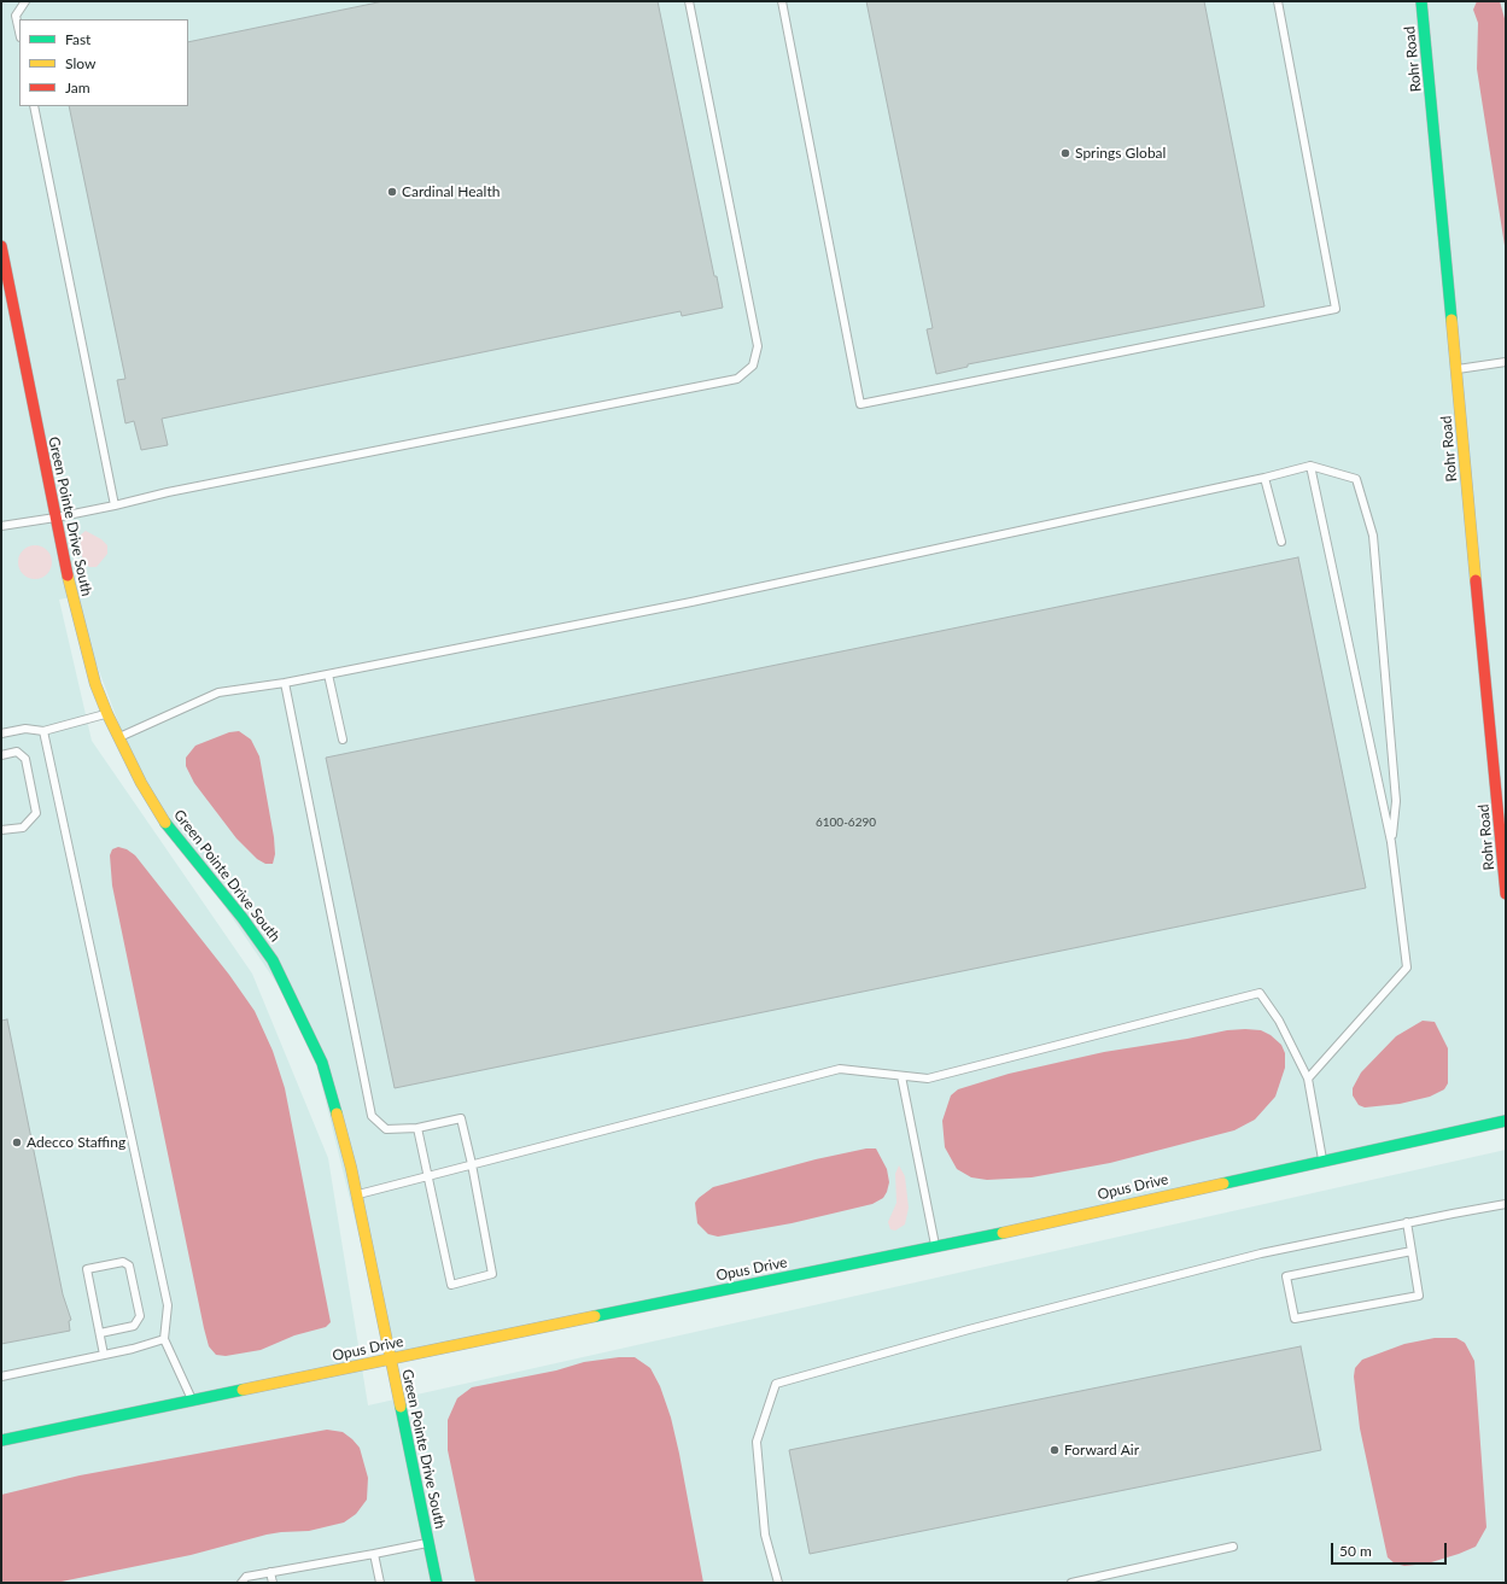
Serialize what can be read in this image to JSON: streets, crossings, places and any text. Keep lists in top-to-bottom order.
{
  "streets": {
    "street": ["Rohr Road", "Green Pointe Drive South", "Opus Drive"]
  },
  "crossings": [
    ["Green Pointe Drive South", "Opus Drive"]
  ],
  "places": [
    "Springs Global",
    "Cardinal Health",
    "Adecco Staffing",
    "Forward Air"
  ],
  "house_numbers": ["6100-6290"],
  "legend": ["Fast", "Slow", "Jam"],
  "scale_bar": "50 m"
}
